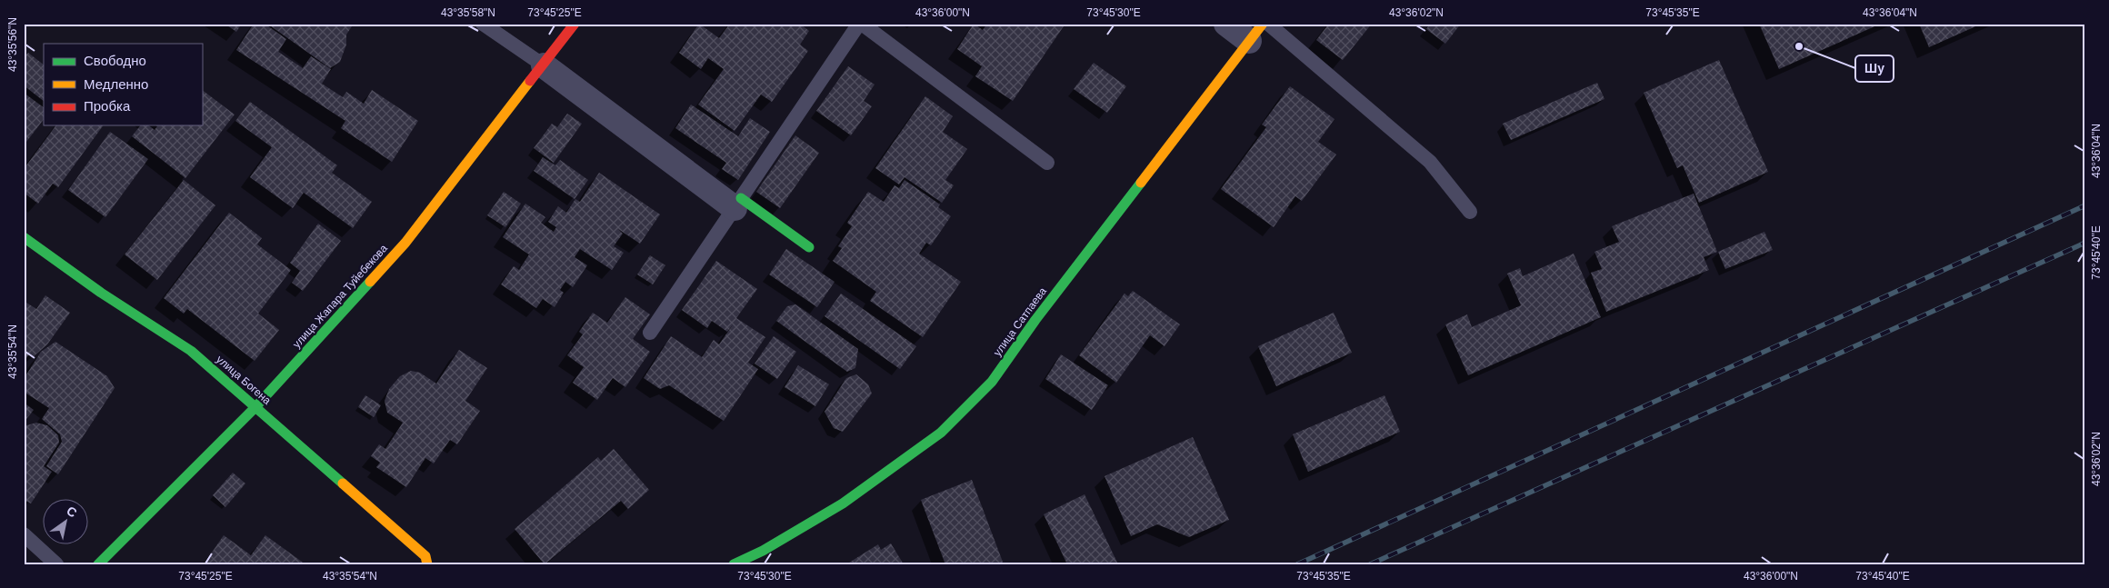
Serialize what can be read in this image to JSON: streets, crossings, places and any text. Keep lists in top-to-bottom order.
{
  "streets": {
    "street": ["улица Жапара Туйебекова", "улица Сатпаева", "улица Богена"]
  },
  "crossings": [
    ["улица Жапара Туйебекова", "улица Богена"]
  ],
  "places": ["Шу"],
  "legend": ["Свободно", "Медленно", "Пробка"],
  "north": "top right",
  "coordinates": [
    "43°35'58\"N",
    "73°45'25\"E",
    "43°36'00\"N",
    "73°45'30\"E",
    "43°36'02\"N",
    "73°45'35\"E",
    "43°36'04\"N",
    "43°35'56\"N",
    "73°45'40\"E",
    "43°35'54\"N"
  ]
}
